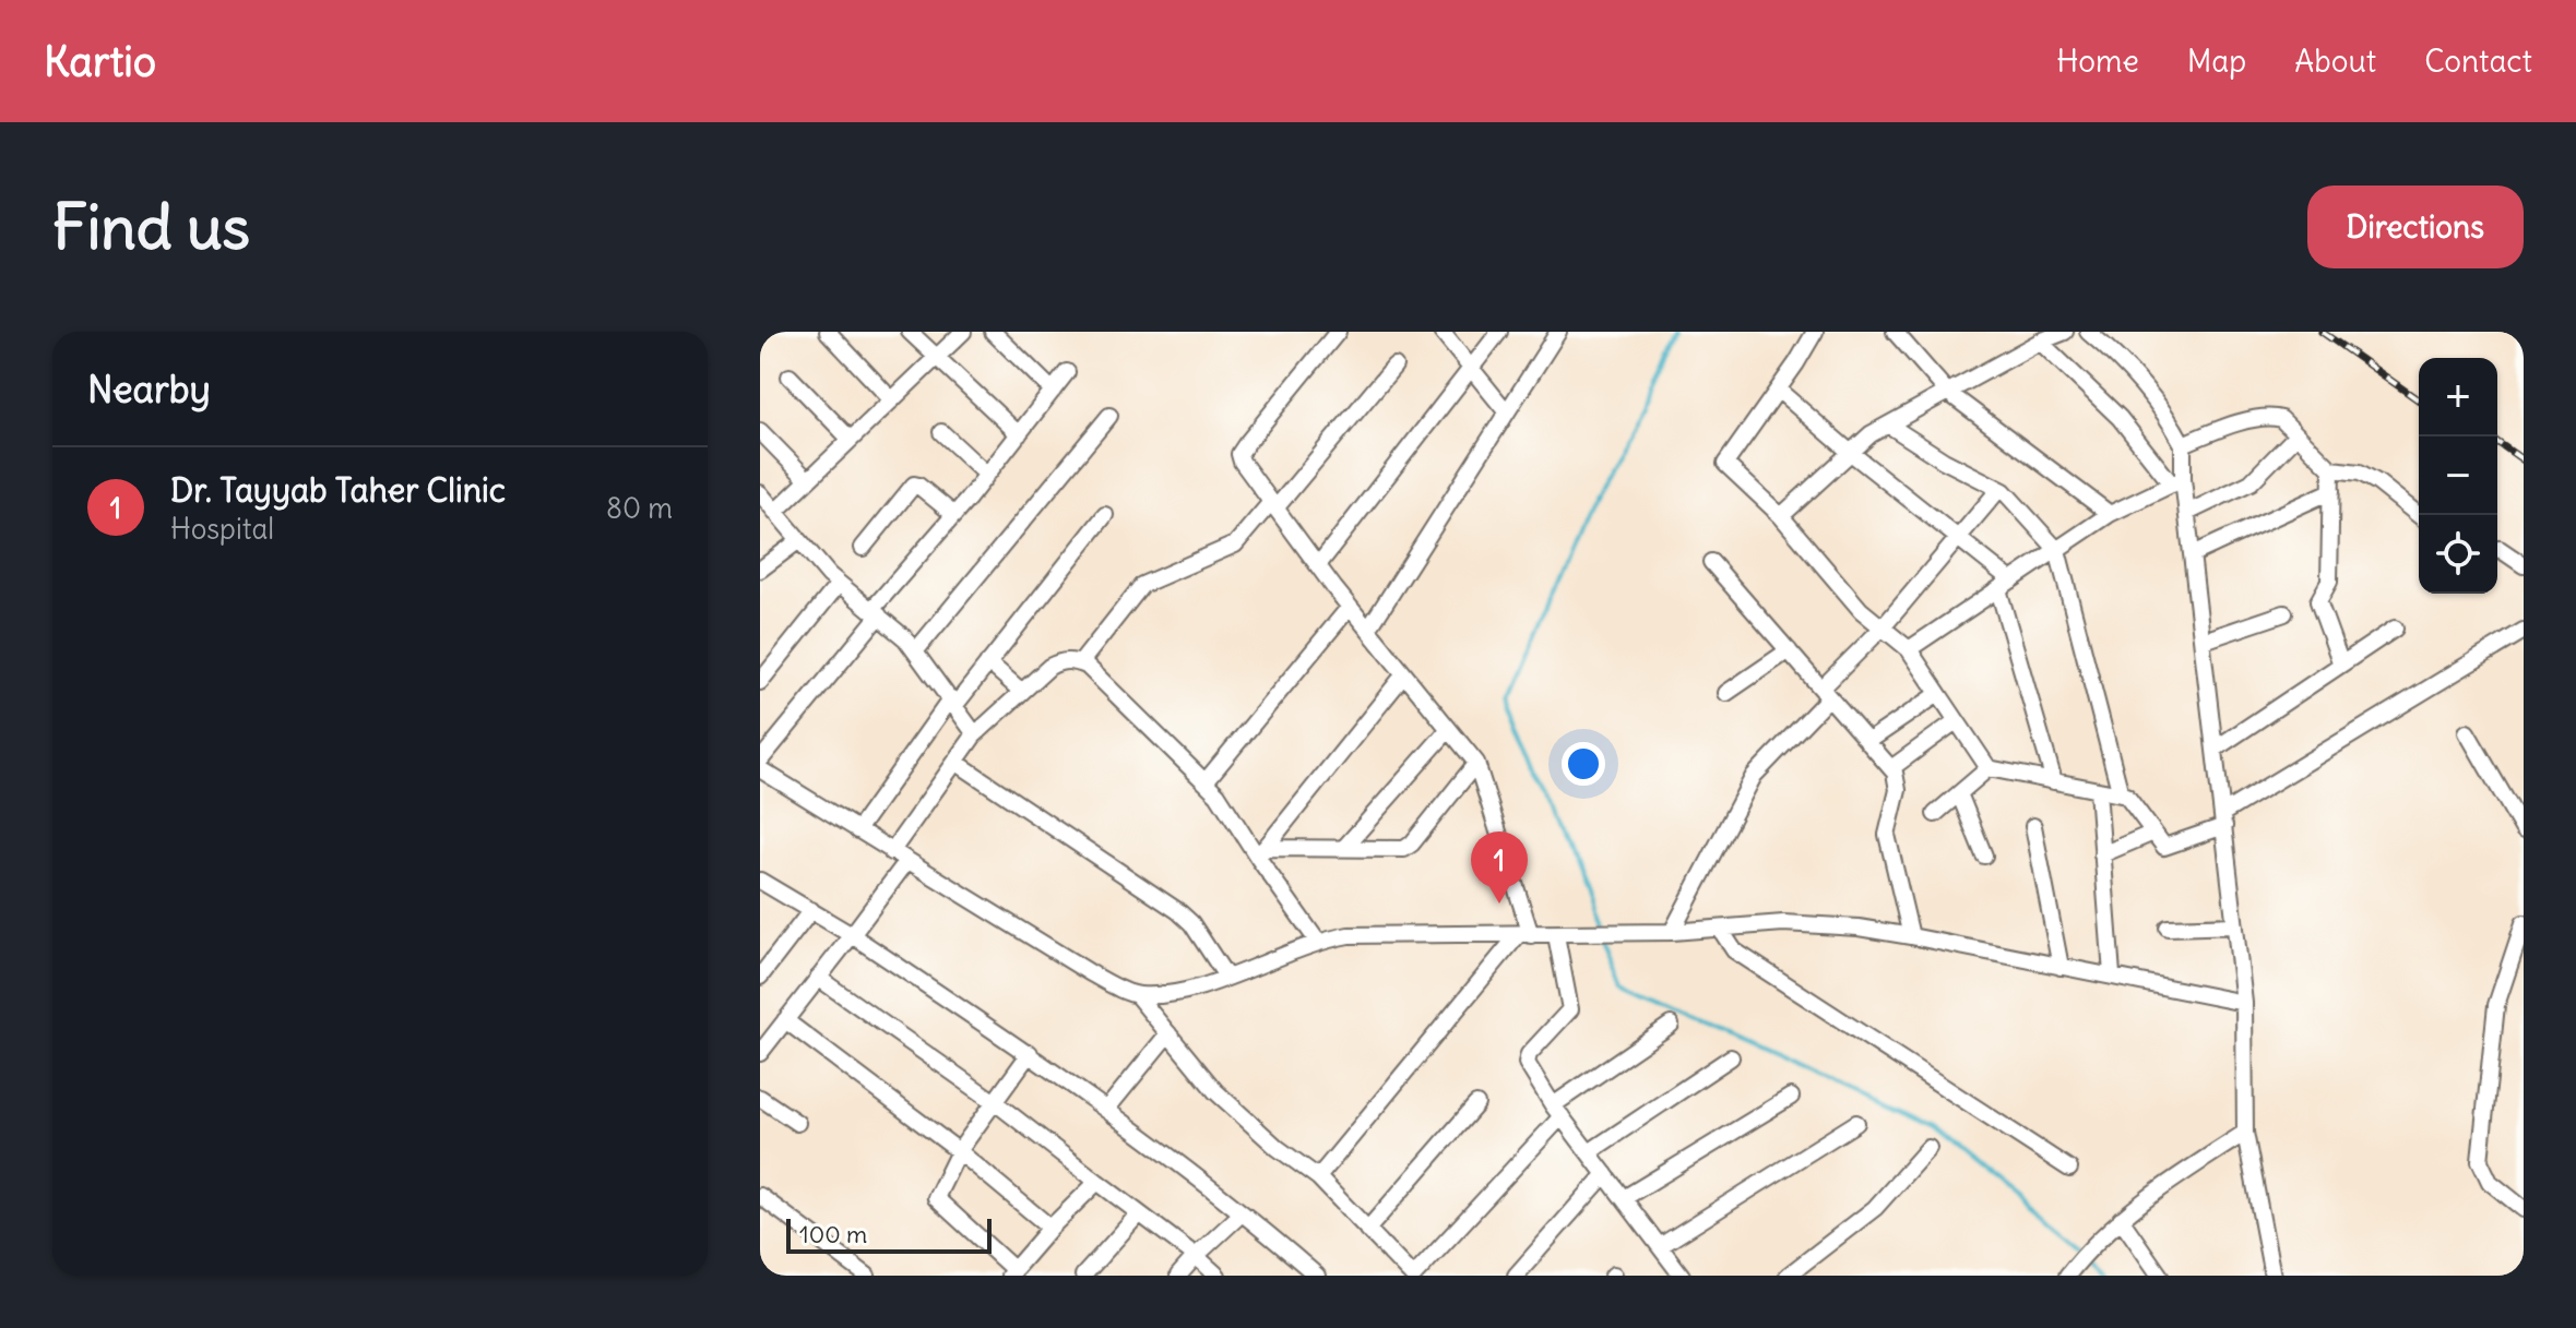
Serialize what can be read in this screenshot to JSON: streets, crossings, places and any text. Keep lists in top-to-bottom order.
{
  "scale_bar": "100 m",
  "page": {
    "header": "Kartio",
    "nav": [
      "Home",
      "Map",
      "About",
      "Contact"
    ],
    "buttons": "Directions",
    "title": "Find us",
    "heading": "Nearby",
    "map_buttons": ["+", "−"],
    "list": [
      {
        "mark": "1",
        "name": "Dr. Tayyab Taher Clinic",
        "note": "Hospital",
        "value": "80 m"
      }
    ],
    "pins": "1",
    "scale": "100 m"
  }
}
